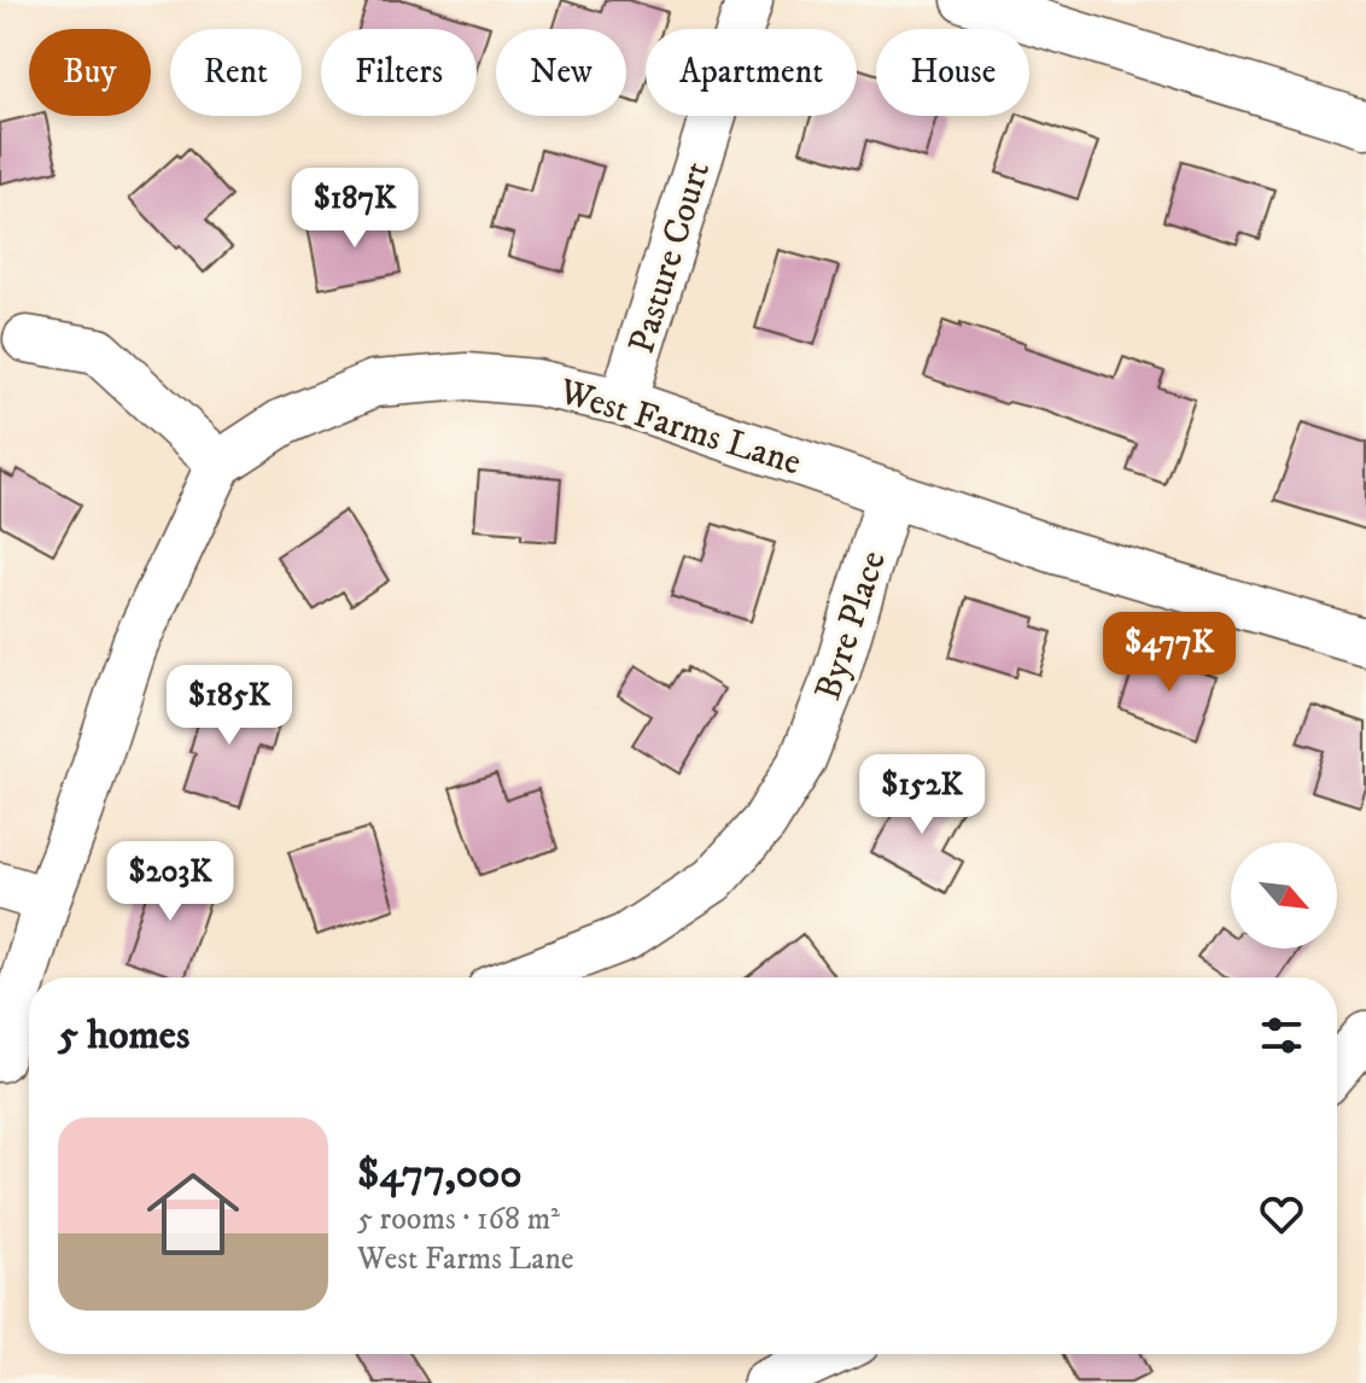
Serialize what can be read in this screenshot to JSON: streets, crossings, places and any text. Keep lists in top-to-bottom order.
{
  "streets": {
    "street": ["Pasture Court", "West Farms Lane", "Byre Place"]
  },
  "crossings": [
    ["Pasture Court", "West Farms Lane"],
    ["West Farms Lane", "Byre Place"]
  ],
  "north": "bottom right",
  "page": {
    "chip": [
      "Buy",
      "Rent",
      "Filters",
      "New",
      "Apartment",
      "House"
    ],
    "price": [
      "$187K",
      "$477K",
      "$185K",
      "$152K",
      "$203K"
    ],
    "heading": "5 homes",
    "list": [
      {
        "name": "$477,000",
        "note": "5 rooms · 168 m² · West Farms Lane"
      }
    ]
  }
}
